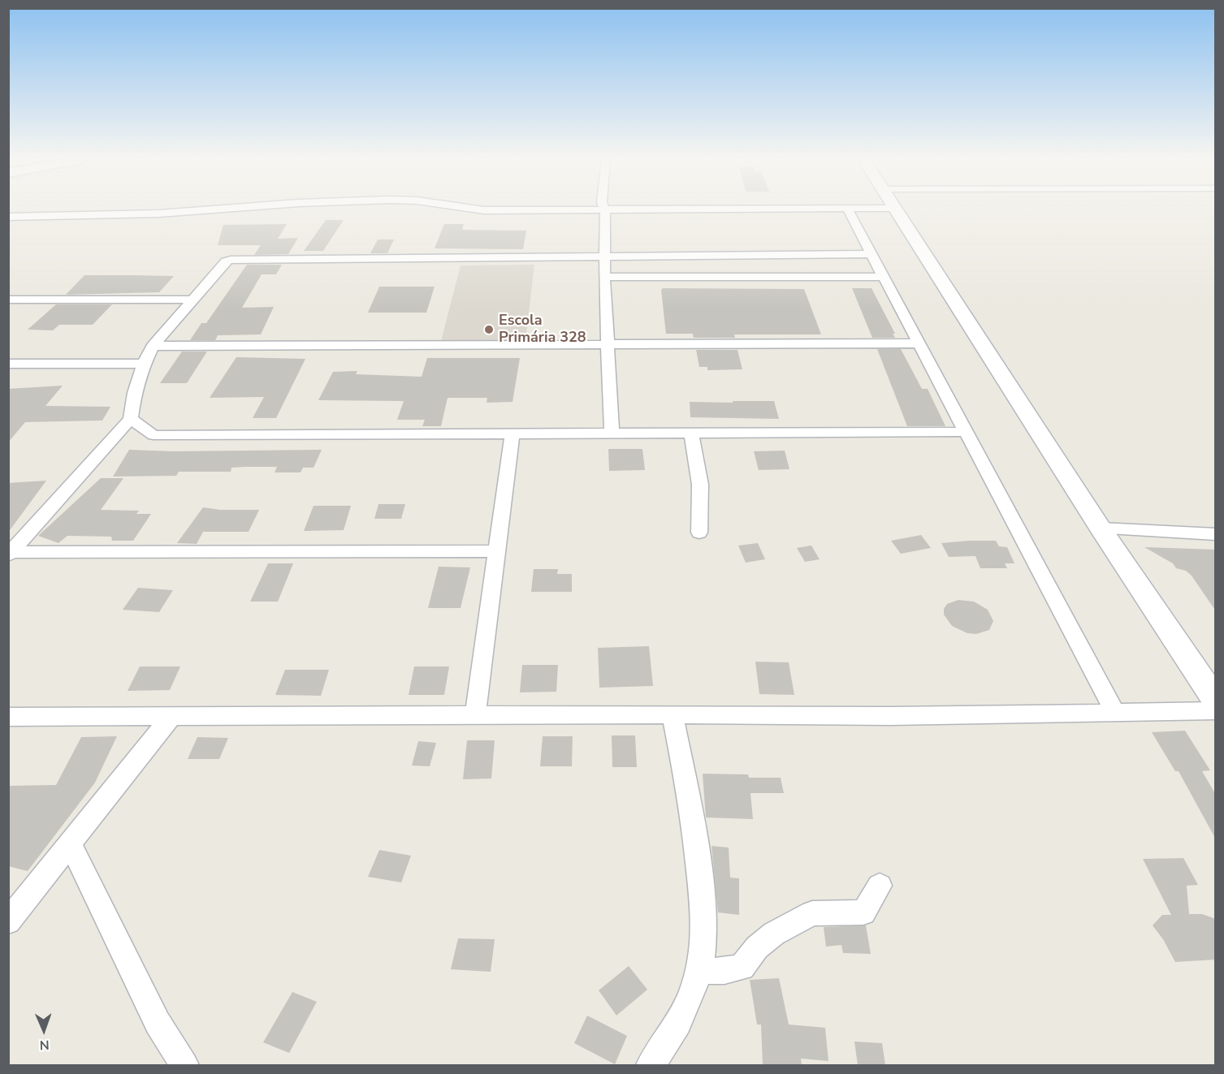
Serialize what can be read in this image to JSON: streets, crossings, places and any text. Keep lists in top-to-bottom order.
{
  "places": ["Escola Primária 328"],
  "north": "bottom"
}
